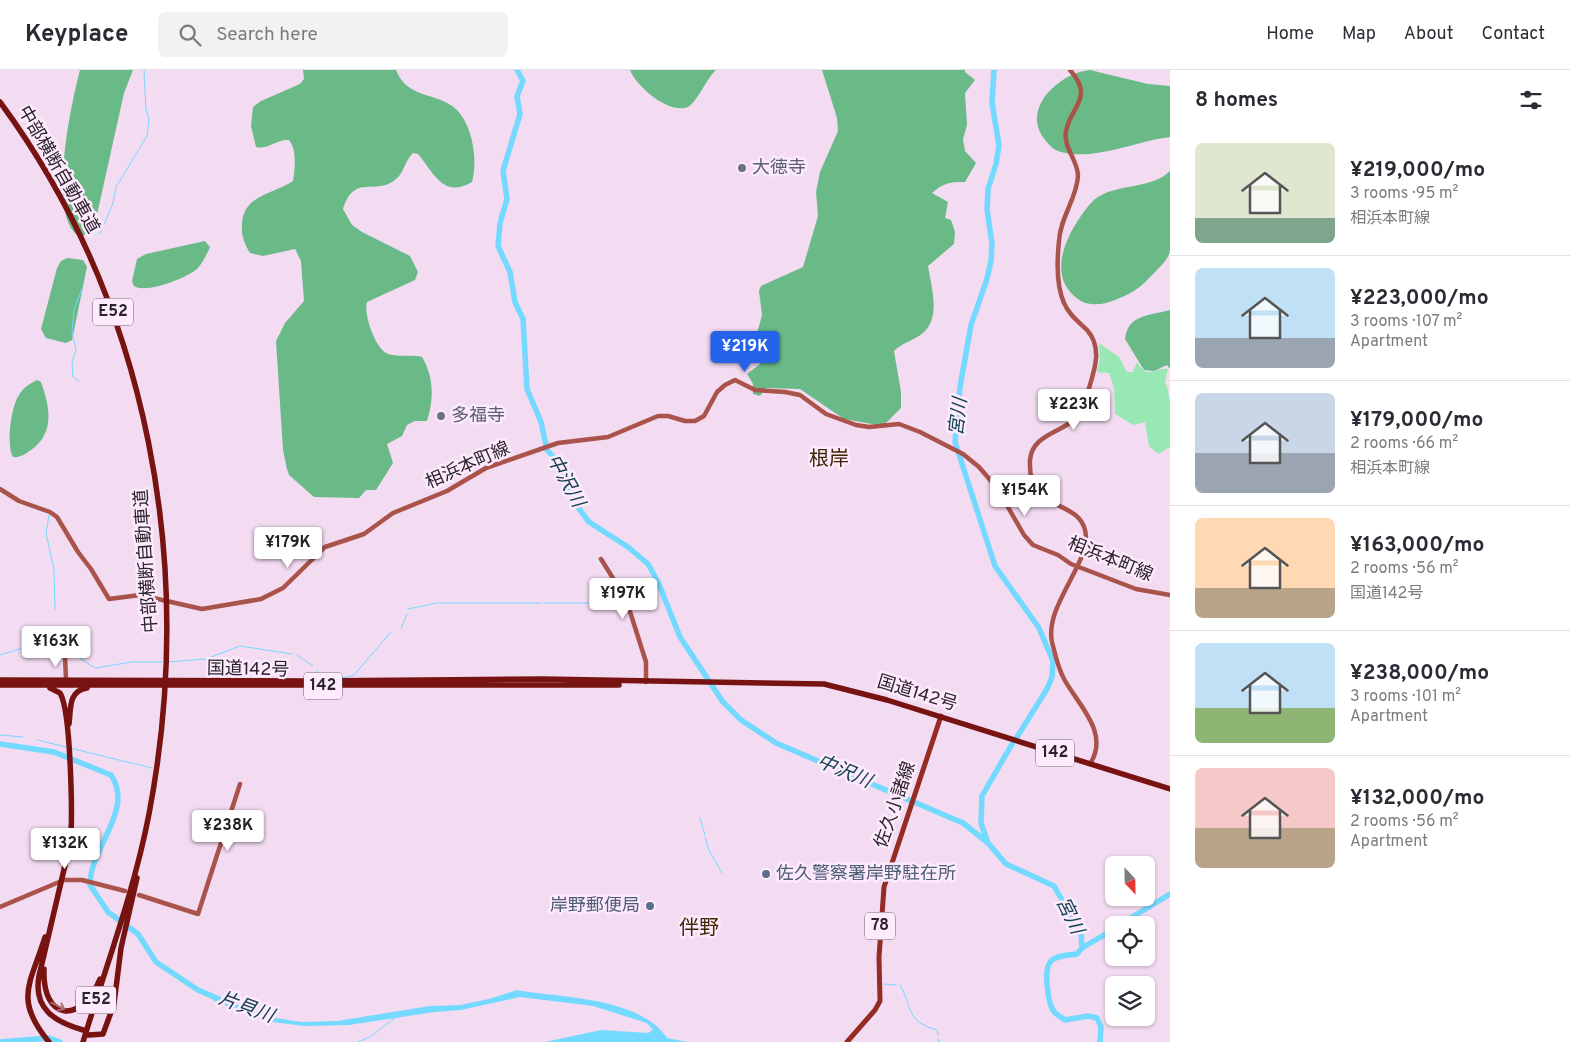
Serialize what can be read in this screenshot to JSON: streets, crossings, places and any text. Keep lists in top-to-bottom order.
{
  "streets": {
    "highway": [
      "中部横断自動車道",
      "E52",
      "国道142号",
      "142"
    ],
    "main road": ["相浜本町線", "佐久小諸線", "78"]
  },
  "crossings": [
    ["国道142号", "佐久小諸線"]
  ],
  "districts": ["根岸", "伴野"],
  "water": ["宮川", "中沢川", "片貝川"],
  "places": [
    "大徳寺",
    "多福寺",
    "佐久警察署岸野駐在所",
    "岸野郵便局"
  ],
  "north": "bottom",
  "page": {
    "header": "Keyplace",
    "search": "Search here",
    "nav": [
      "Home",
      "Map",
      "About",
      "Contact"
    ],
    "heading": "8 homes",
    "list": [
      {
        "name": "¥219,000/mo",
        "note": "3 rooms · 95 m² · 相浜本町線"
      },
      {
        "name": "¥223,000/mo",
        "note": "3 rooms · 107 m² · Apartment"
      },
      {
        "name": "¥179,000/mo",
        "note": "2 rooms · 66 m² · 相浜本町線"
      },
      {
        "name": "¥163,000/mo",
        "note": "2 rooms · 56 m² · 国道142号"
      },
      {
        "name": "¥238,000/mo",
        "note": "3 rooms · 101 m² · Apartment"
      },
      {
        "name": "¥132,000/mo",
        "note": "2 rooms · 56 m² · Apartment"
      }
    ],
    "price": [
      "¥219K",
      "¥223K",
      "¥154K",
      "¥179K",
      "¥197K",
      "¥163K",
      "¥238K",
      "¥132K"
    ]
  }
}
